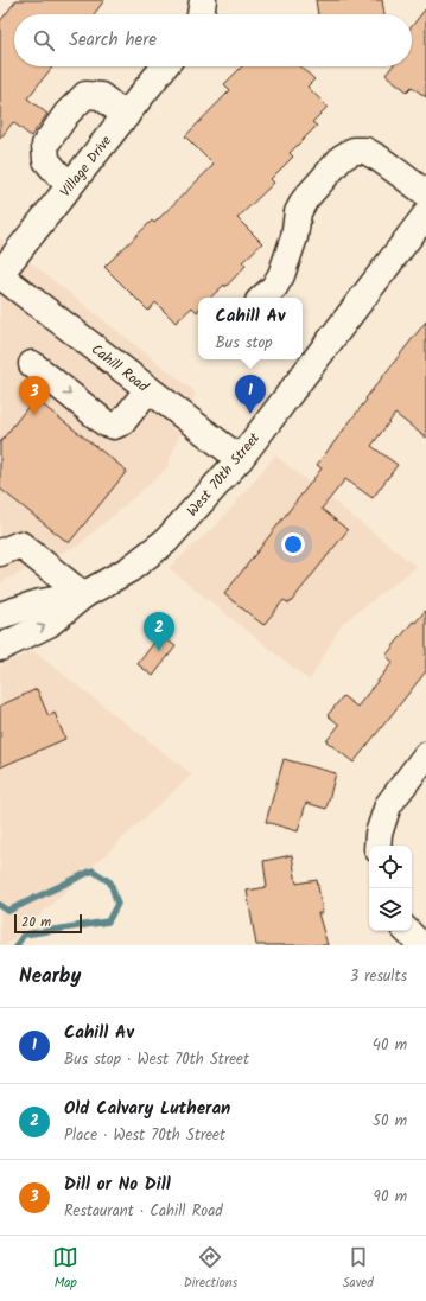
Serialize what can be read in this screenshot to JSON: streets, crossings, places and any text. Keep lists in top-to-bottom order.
{
  "streets": {
    "street": ["Village Drive", "Cahill Road", "West 70th Street"]
  },
  "crossings": [
    ["Village Drive", "Cahill Road"],
    ["Cahill Road", "West 70th Street"]
  ],
  "scale_bar": "20 m",
  "page": {
    "search": "Search here",
    "popup": ["Cahill Av", "Bus stop"],
    "pins": ["1", "3", "2"],
    "scale": "20 m",
    "heading": ["Nearby", "3 results"],
    "list": [
      {
        "mark": "1",
        "name": "Cahill Av",
        "note": "Bus stop · West 70th Street",
        "value": "40 m"
      },
      {
        "mark": "2",
        "name": "Old Calvary Lutheran",
        "note": "Place · West 70th Street",
        "value": "50 m"
      },
      {
        "mark": "3",
        "name": "Dill or No Dill",
        "note": "Restaurant · Cahill Road",
        "value": "90 m"
      }
    ],
    "nav": ["Map", "Directions", "Saved"]
  }
}
